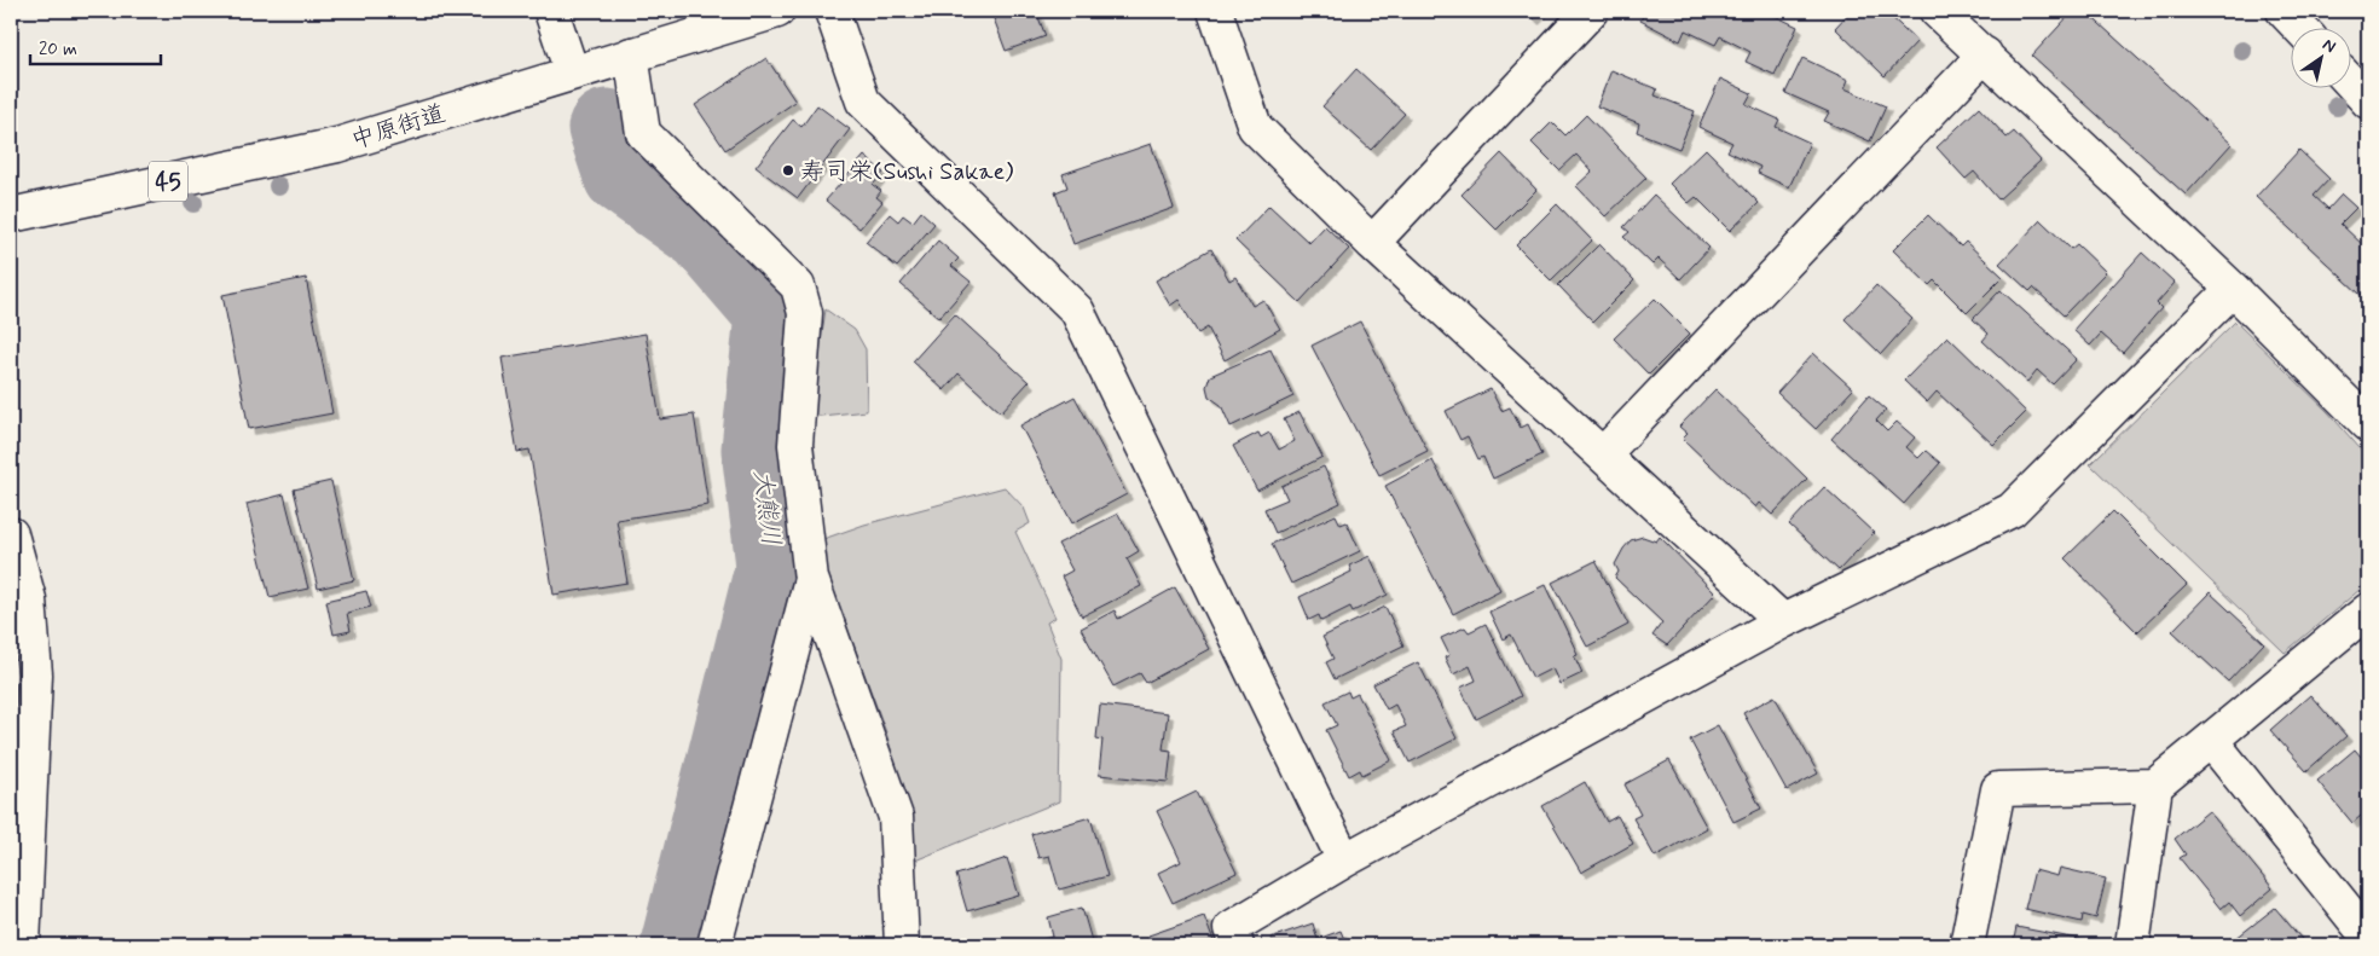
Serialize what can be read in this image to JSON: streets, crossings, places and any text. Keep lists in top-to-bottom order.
{
  "streets": {
    "street": ["中原街道", "45"]
  },
  "water": ["大熊川"],
  "places": ["寿司栄(Sushi Sakae)"],
  "scale_bar": "20 m",
  "north": "top right"
}
